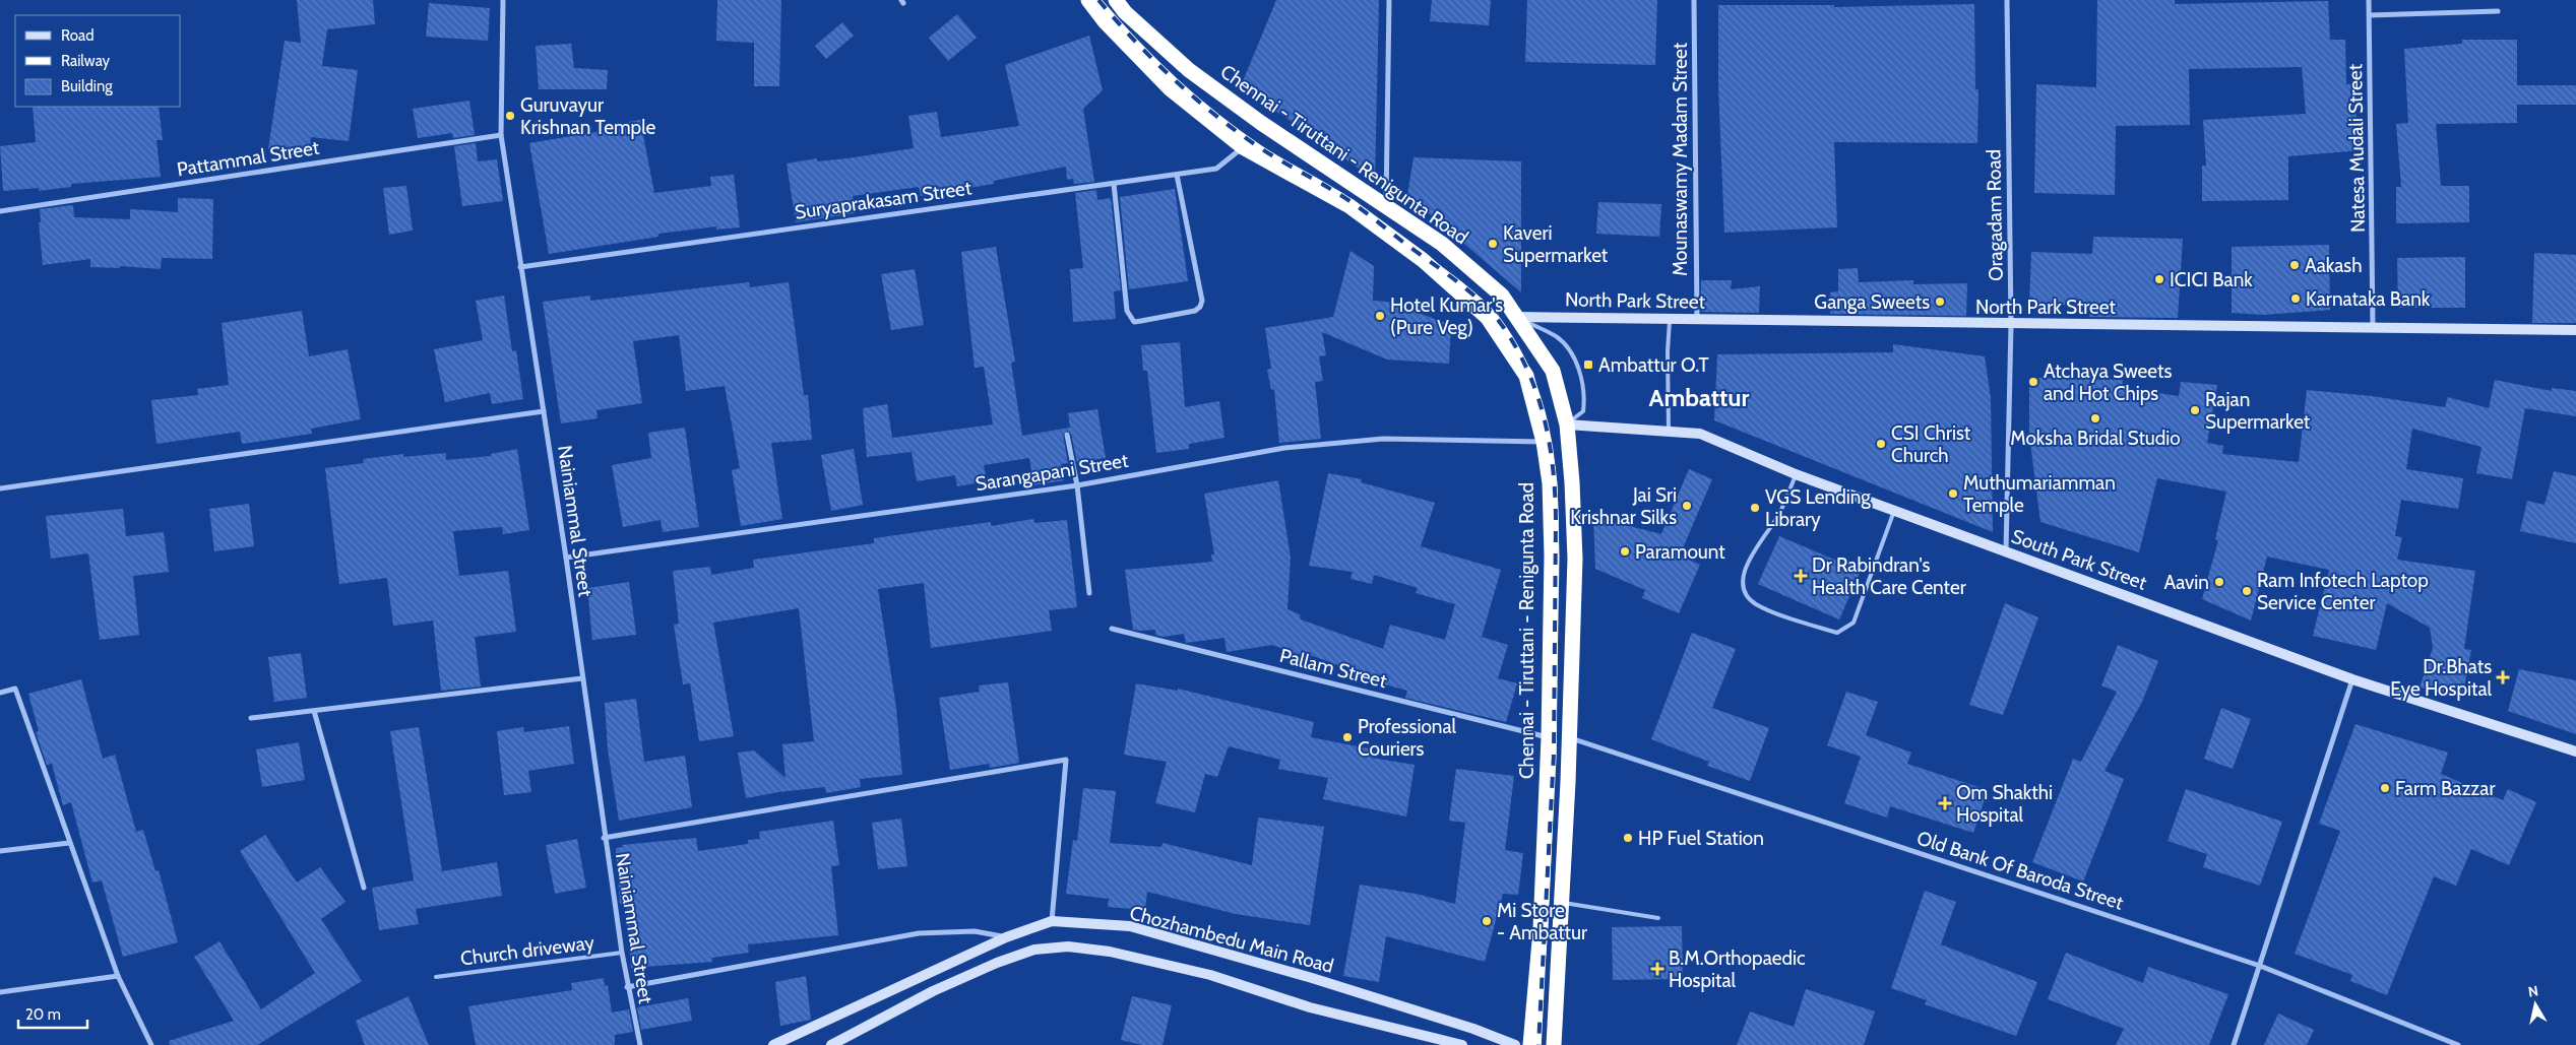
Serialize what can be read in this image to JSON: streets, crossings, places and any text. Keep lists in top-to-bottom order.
{
  "streets": {
    "highway": ["Chennai - Tiruttani - Renigunta Road"],
    "street": [
      "Natesa Mudali Street",
      "Pattammal Street",
      "Mounaswamy Madam Street",
      "Suryaprakasam Street",
      "Oragadam Road",
      "North Park Street",
      "Sarangapani Street",
      "Nainiammal Street",
      "South Park Street",
      "Pallam Street",
      "Old Bank Of Baroda Street",
      "Chozhambedu Main Road"
    ],
    "lane": ["Church driveway"]
  },
  "crossings": [
    ["Natesa Mudali Street", "North Park Street"],
    ["Chennai - Tiruttani - Renigunta Road", "Suryaprakasam Street"],
    ["Chennai - Tiruttani - Renigunta Road", "North Park Street"],
    ["Chennai - Tiruttani - Renigunta Road", "Sarangapani Street"],
    ["Chennai - Tiruttani - Renigunta Road", "South Park Street"],
    ["Chennai - Tiruttani - Renigunta Road", "Pallam Street"],
    ["Chennai - Tiruttani - Renigunta Road", "Old Bank Of Baroda Street"],
    ["Pattammal Street", "Nainiammal Street"],
    ["Mounaswamy Madam Street", "North Park Street"],
    ["Suryaprakasam Street", "Nainiammal Street"],
    ["Oragadam Road", "North Park Street"],
    ["Oragadam Road", "South Park Street"],
    ["Sarangapani Street", "Nainiammal Street"],
    ["Nainiammal Street", "Church driveway"]
  ],
  "districts": ["Ambattur"],
  "places": {
    "other": [
      "Guruvayur Krishnan Temple",
      "Kaveri Supermarket",
      "Aakash",
      "ICICI Bank",
      "Karnataka Bank",
      "Ganga Sweets",
      "Hotel Kumar's (Pure Veg)",
      "Atchaya Sweets and Hot Chips",
      "Rajan Supermarket",
      "Moksha Bridal Studio",
      "CSI Christ Church",
      "Muthumariamman Temple",
      "Jai Sri Krishnar Silks",
      "VGS Lending Library",
      "Paramount",
      "Aavin",
      "Ram Infotech Laptop Service Center",
      "Professional Couriers",
      "Farm Bazzar",
      "HP Fuel Station",
      "Mi Store - Ambattur"
    ],
    "transit": ["Ambattur O.T"],
    "health": [
      "Dr Rabindran's Health Care Center",
      "Dr.Bhats Eye Hospital",
      "Om Shakthi Hospital",
      "B.M.Orthopaedic Hospital"
    ]
  },
  "legend": ["Road", "Railway", "Building"],
  "scale_bar": "20 m",
  "north": "top"
}
